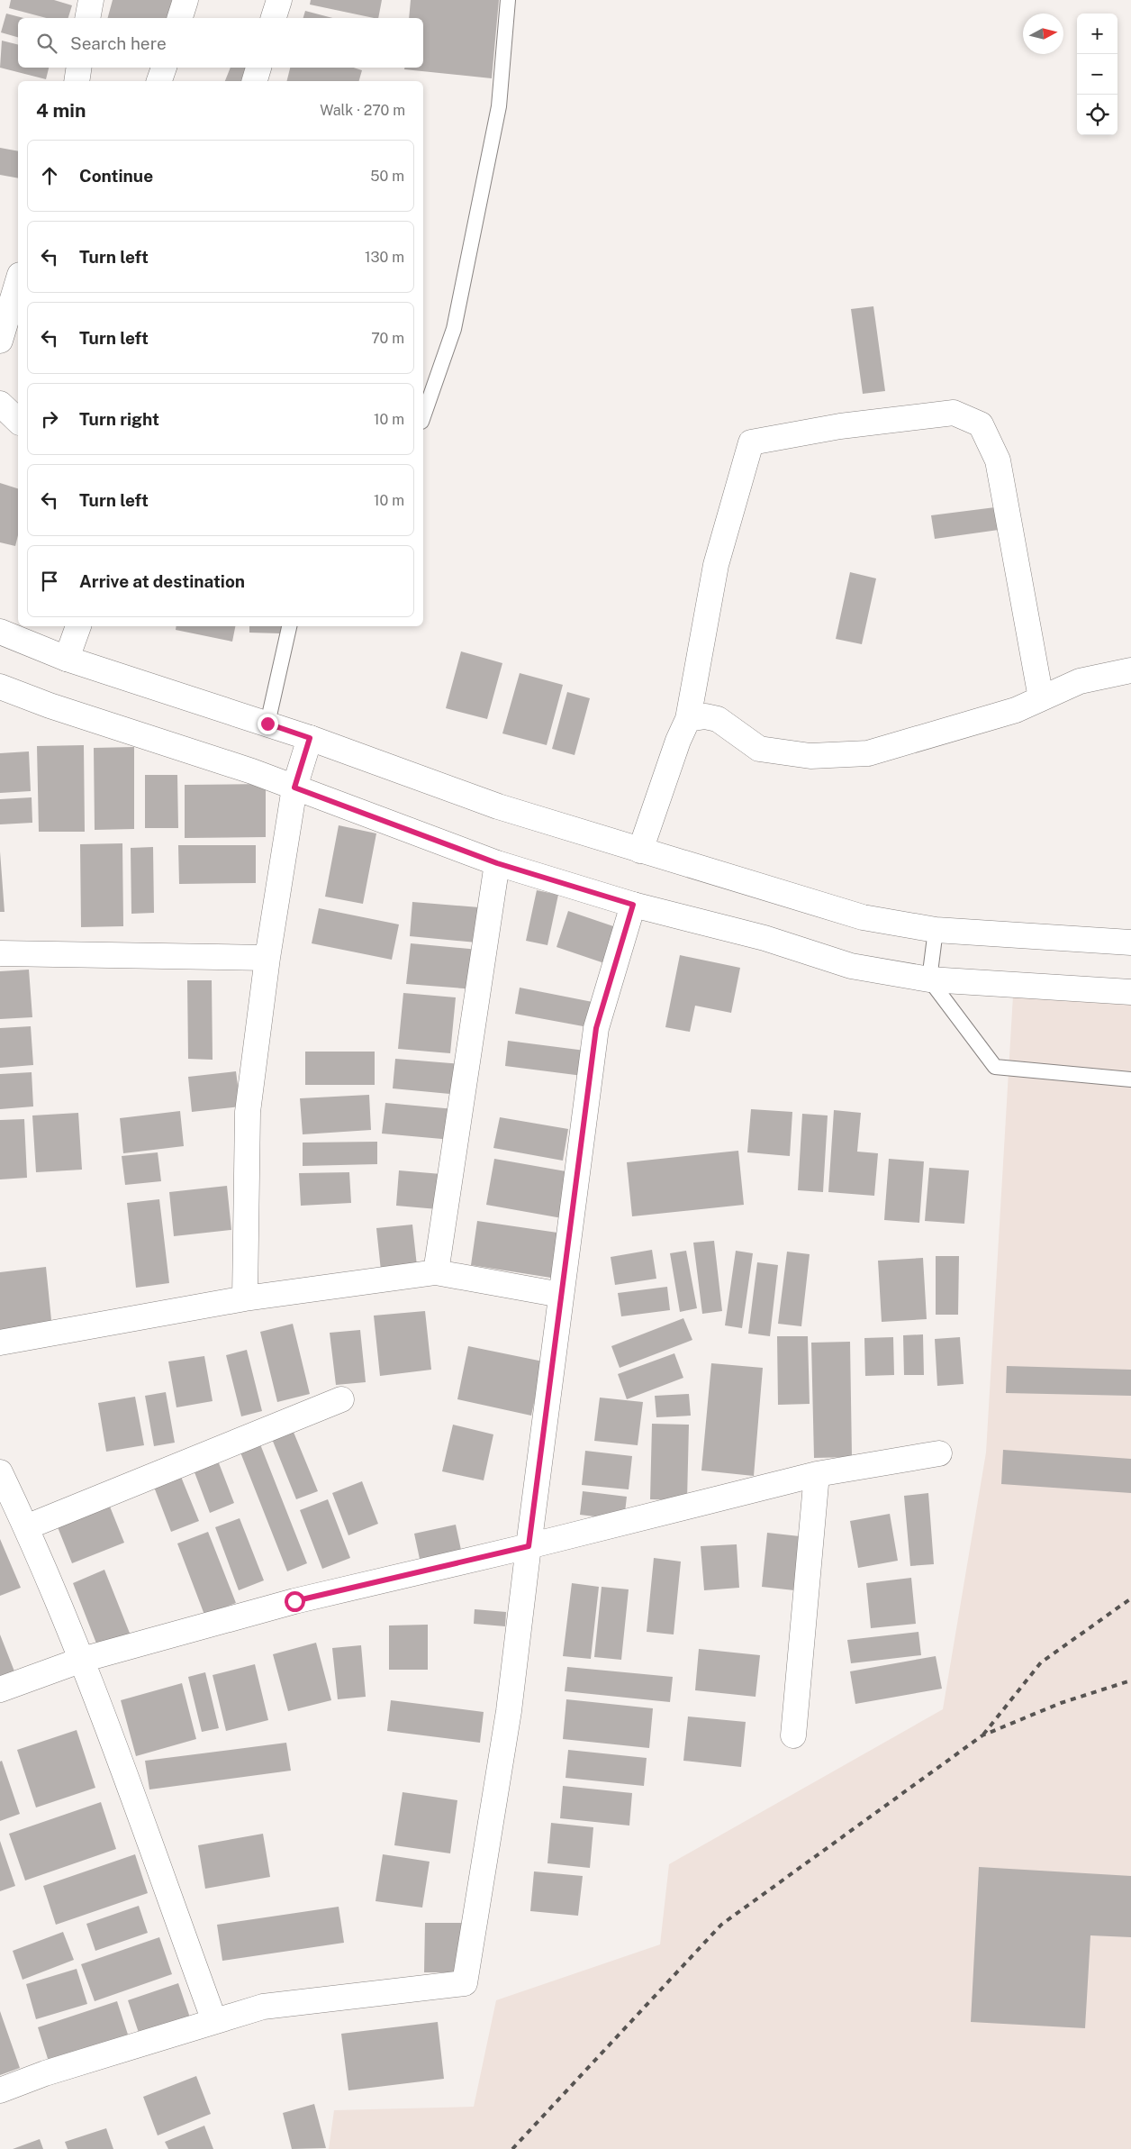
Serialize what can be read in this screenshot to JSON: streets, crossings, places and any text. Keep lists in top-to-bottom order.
{
  "north": "right",
  "page": {
    "map_buttons": ["+", "−"],
    "search": "Search here",
    "heading": ["4 min", "Walk · 270 m"],
    "list": [
      ["Continue", "50 m"],
      ["Turn left", "130 m"],
      ["Turn left", "70 m"],
      ["Turn right", "10 m"],
      ["Turn left", "10 m"],
      "Arrive at destination"
    ]
  }
}
